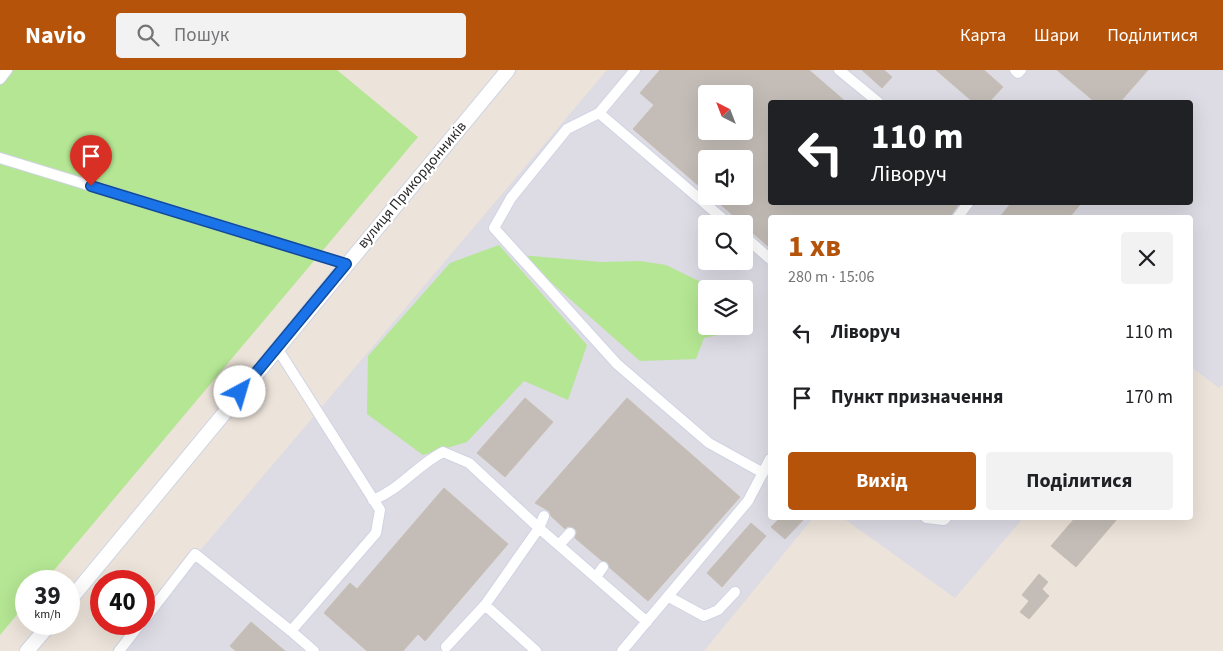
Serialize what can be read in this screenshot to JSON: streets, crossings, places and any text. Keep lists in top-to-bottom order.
{
  "streets": {
    "street": ["вулиця Прикордонників"]
  },
  "north": "top left",
  "page": {
    "header": "Navio",
    "search": "Пошук",
    "nav": ["Карта", "Шари", "Поділитися"],
    "turn": ["110 m", "Ліворуч"],
    "heading": ["1 хв", "280 m · 15:06"],
    "list": [
      {
        "name": "Ліворуч",
        "value": "110 m"
      },
      {
        "name": "Пункт призначення",
        "value": "170 m"
      }
    ],
    "buttons": ["Вихід", "Поділитися"],
    "speed": "39 km/h",
    "limit": "40"
  }
}
